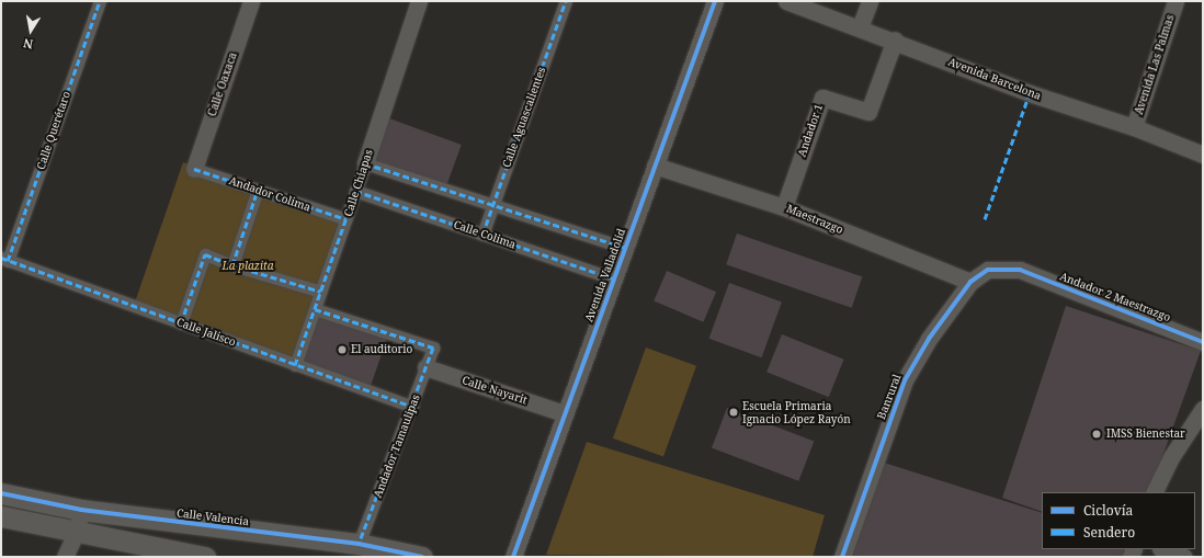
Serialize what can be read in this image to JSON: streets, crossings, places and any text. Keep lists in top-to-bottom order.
{
  "streets": {
    "street": [
      "Avenida Las Palmas",
      "Avenida Barcelona",
      "Calle Oaxaca",
      "Calle Aguascalientes",
      "Calle Querétaro",
      "Andador 1",
      "Calle Chiapas",
      "Andador Colima",
      "Maestrazgo",
      "Calle Colima",
      "Avenida Valladolid",
      "Andador 2 Maestrazgo",
      "Calle Jalisco",
      "Calle Nayarit",
      "Banrural",
      "Andador Tamaulipas",
      "Calle Valencia"
    ]
  },
  "crossings": [
    ["Avenida Las Palmas", "Avenida Barcelona"],
    ["Avenida Barcelona", "Andador 1"],
    ["Calle Oaxaca", "Andador Colima"],
    ["Calle Aguascalientes", "Calle Colima"],
    ["Calle Querétaro", "Calle Jalisco"],
    ["Andador 1", "Maestrazgo"],
    ["Calle Chiapas", "Andador Colima"],
    ["Calle Chiapas", "Calle Colima"],
    ["Calle Chiapas", "Calle Jalisco"],
    ["Calle Chiapas", "Andador Tamaulipas"],
    ["Maestrazgo", "Avenida Valladolid"],
    ["Maestrazgo", "Banrural"],
    ["Calle Colima", "Avenida Valladolid"],
    ["Avenida Valladolid", "Calle Nayarit"],
    ["Andador 2 Maestrazgo", "Banrural"],
    ["Calle Jalisco", "Andador Tamaulipas"],
    ["Calle Nayarit", "Andador Tamaulipas"],
    ["Andador Tamaulipas", "Calle Valencia"]
  ],
  "parks": ["La plazita"],
  "places": ["El auditorio", "Escuela Primaria Ignacio López Rayón", "IMSS Bienestar"],
  "legend": ["Ciclovía", "Sendero"],
  "north": "bottom"
}
